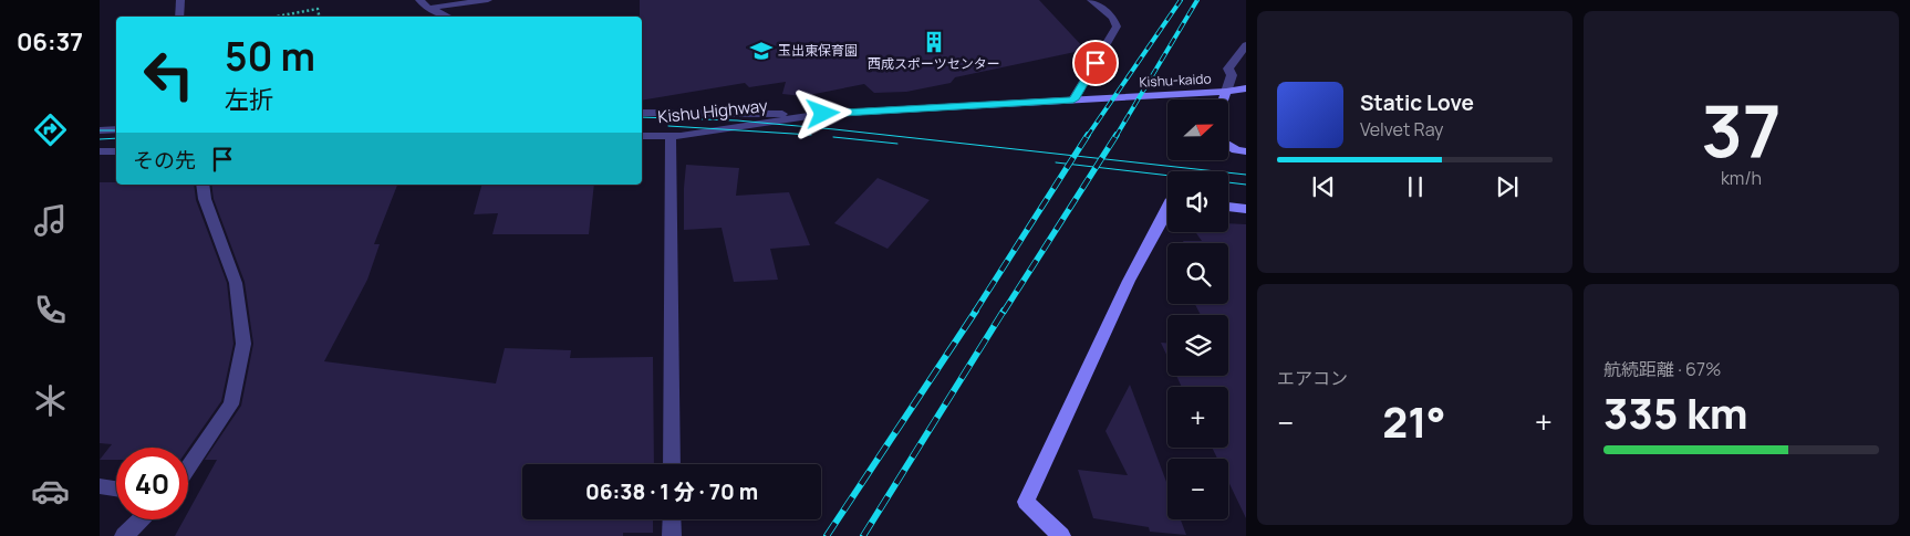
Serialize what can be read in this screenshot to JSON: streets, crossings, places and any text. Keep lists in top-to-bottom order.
{
  "streets": {
    "street": ["Kishu-kaido", "Kishu Highway"]
  },
  "crossings": [
    ["Kishu-kaido", "Kishu Highway"]
  ],
  "places": {
    "building": ["西成スポーツセンター"],
    "school or university": ["玉出東保育園"]
  },
  "north": "right",
  "page": {
    "tabs": "06:37",
    "tile": [
      ["37", "km/h"],
      "エアコン",
      ["航続距離 · 67%", "335 km"]
    ],
    "turn": ["50 m", "左折"],
    "song": ["Static Love", "Velvet Ray"],
    "map_buttons": ["+", "−"],
    "then": "その先",
    "heat": ["−", "21°", "+"],
    "limit": "40",
    "trip": "06:38 · 1 分 · 70 m"
  }
}
